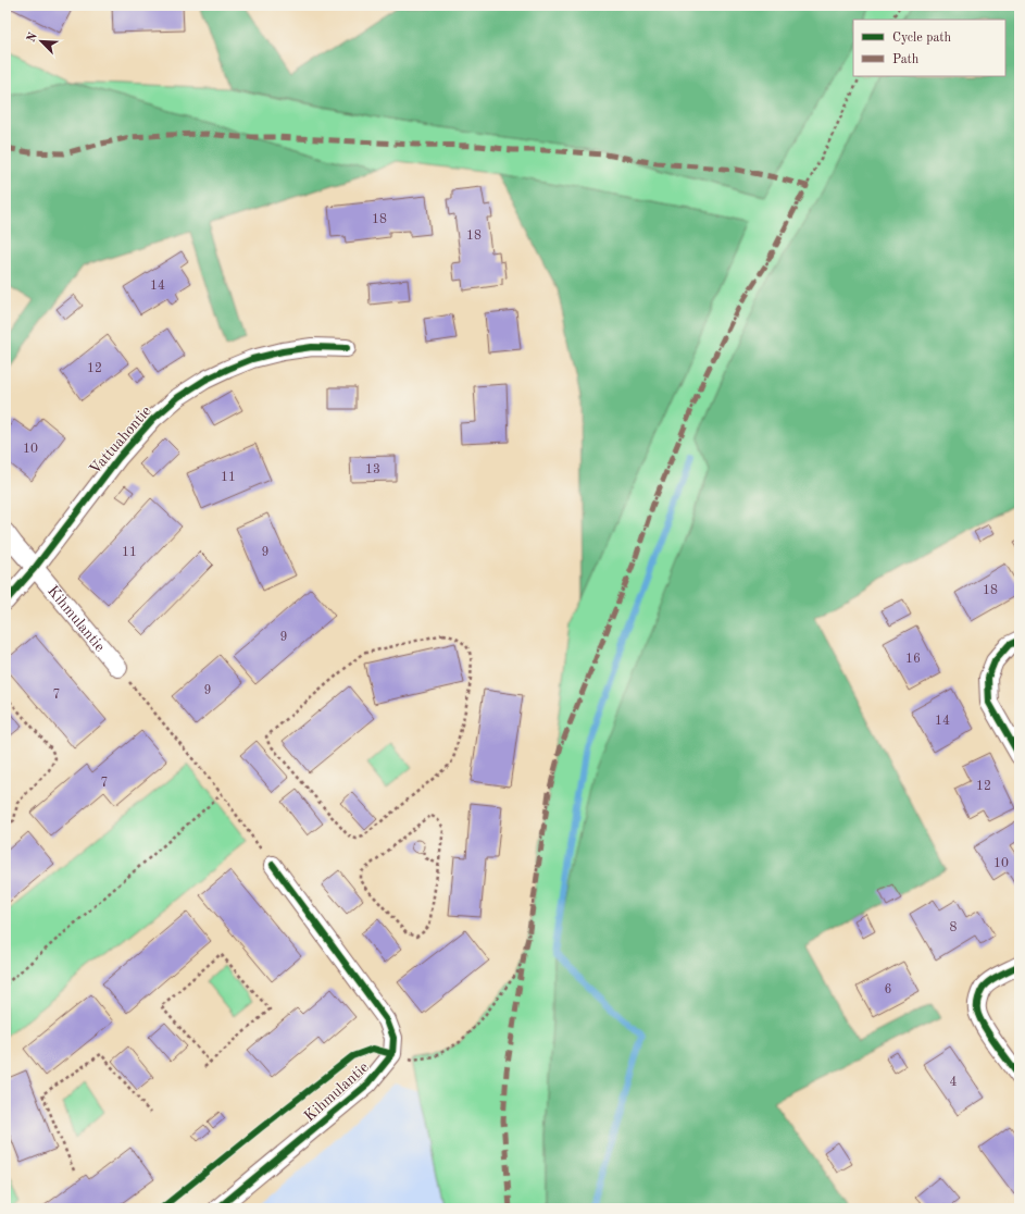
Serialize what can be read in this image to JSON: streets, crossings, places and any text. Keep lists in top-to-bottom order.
{
  "streets": {
    "street": ["Vattuahontie", "Kihmulantie"]
  },
  "crossings": [
    ["Vattuahontie", "Kihmulantie"]
  ],
  "house_numbers": [
    "18",
    "18",
    "14",
    "12",
    "10",
    "13",
    "11",
    "11",
    "9",
    "18",
    "9",
    "16",
    "9",
    "7",
    "14",
    "7",
    "12",
    "10",
    "8",
    "6",
    "4"
  ],
  "legend": ["Cycle path", "Path"],
  "north": "top left"
}
